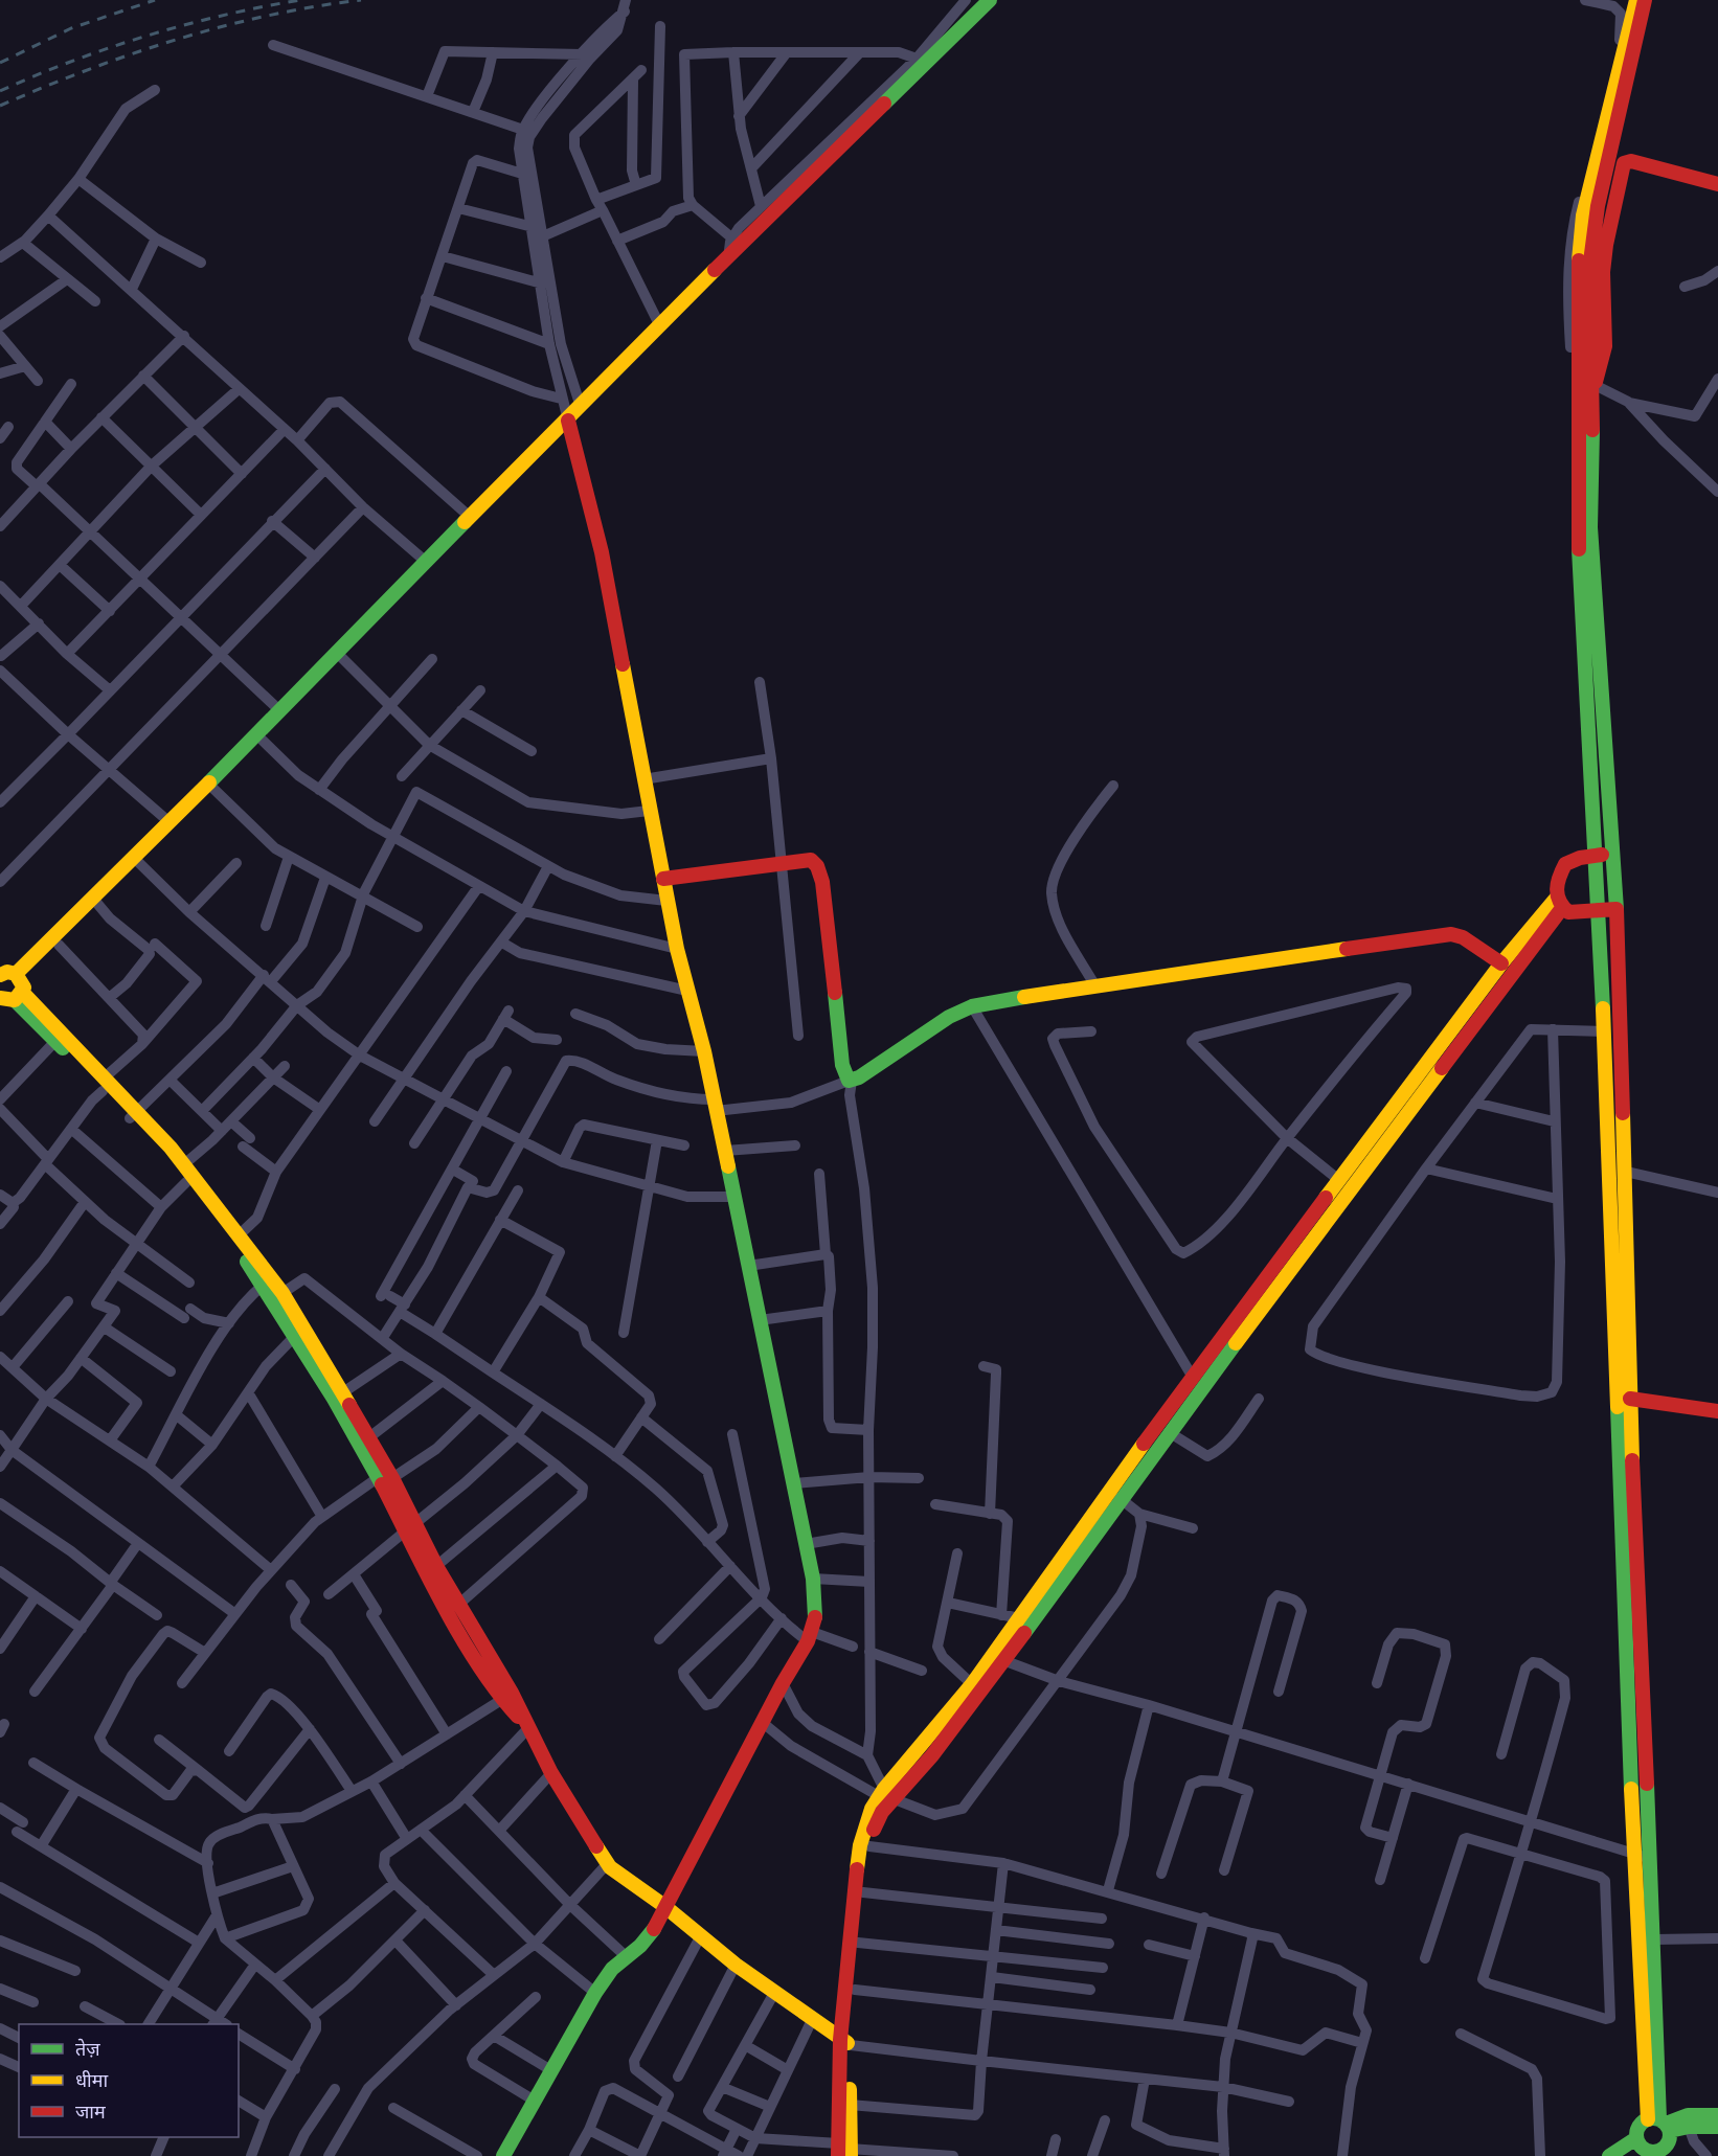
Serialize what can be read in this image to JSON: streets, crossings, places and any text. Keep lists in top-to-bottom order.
{
  "legend": ["तेज़", "धीमा", "जाम"]
}
